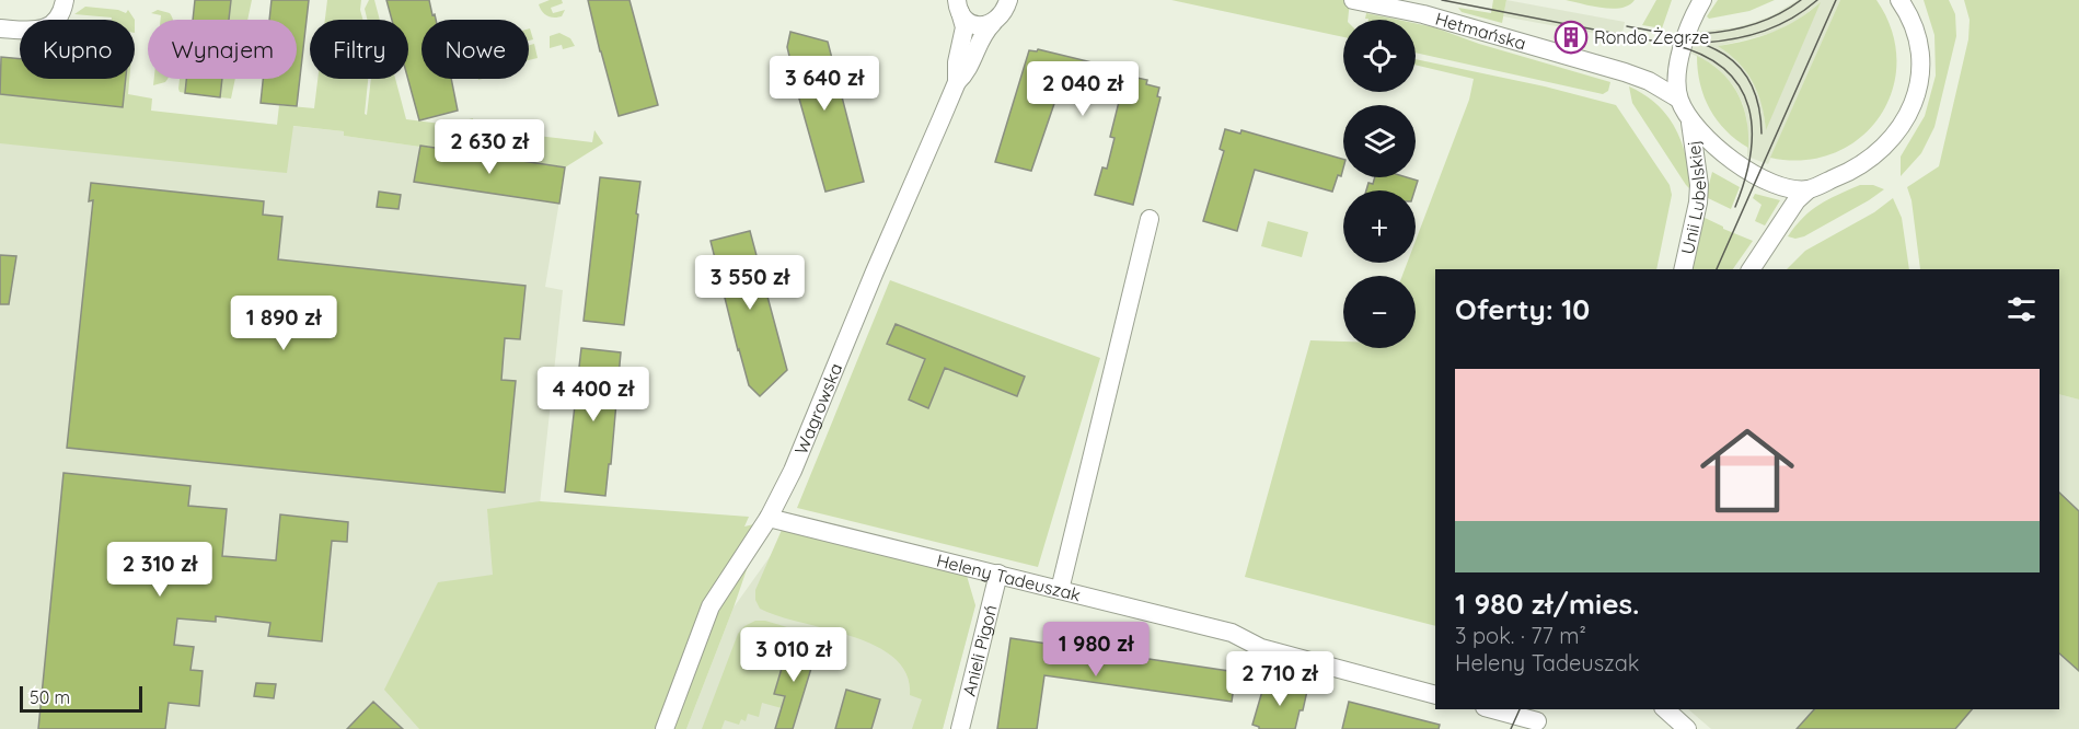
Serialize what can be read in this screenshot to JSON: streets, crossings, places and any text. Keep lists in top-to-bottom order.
{
  "streets": {
    "street": [
      "Hetmańska",
      "Unii Lubelskiej",
      "Wagrowska",
      "Heleny Tadeuszak",
      "Anieli Pigoń"
    ]
  },
  "crossings": [
    ["Wagrowska", "Heleny Tadeuszak"],
    ["Heleny Tadeuszak", "Anieli Pigoń"]
  ],
  "places": {
    "building": ["Rondo Żegrze"]
  },
  "scale_bar": "50 m",
  "page": {
    "map_buttons": ["+", "−"],
    "chip": [
      "Kupno",
      "Wynajem",
      "Filtry",
      "Nowe"
    ],
    "price": [
      "3 640 zł",
      "2 040 zł",
      "2 630 zł",
      "3 550 zł",
      "1 890 zł",
      "4 400 zł",
      "2 310 zł",
      "1 980 zł",
      "3 010 zł",
      "2 710 zł"
    ],
    "heading": "Oferty: 10",
    "list": [
      {
        "name": "1 980 zł/mies.",
        "note": "3 pok. · 77 m² · Heleny Tadeuszak"
      }
    ],
    "scale": "50 m"
  }
}
